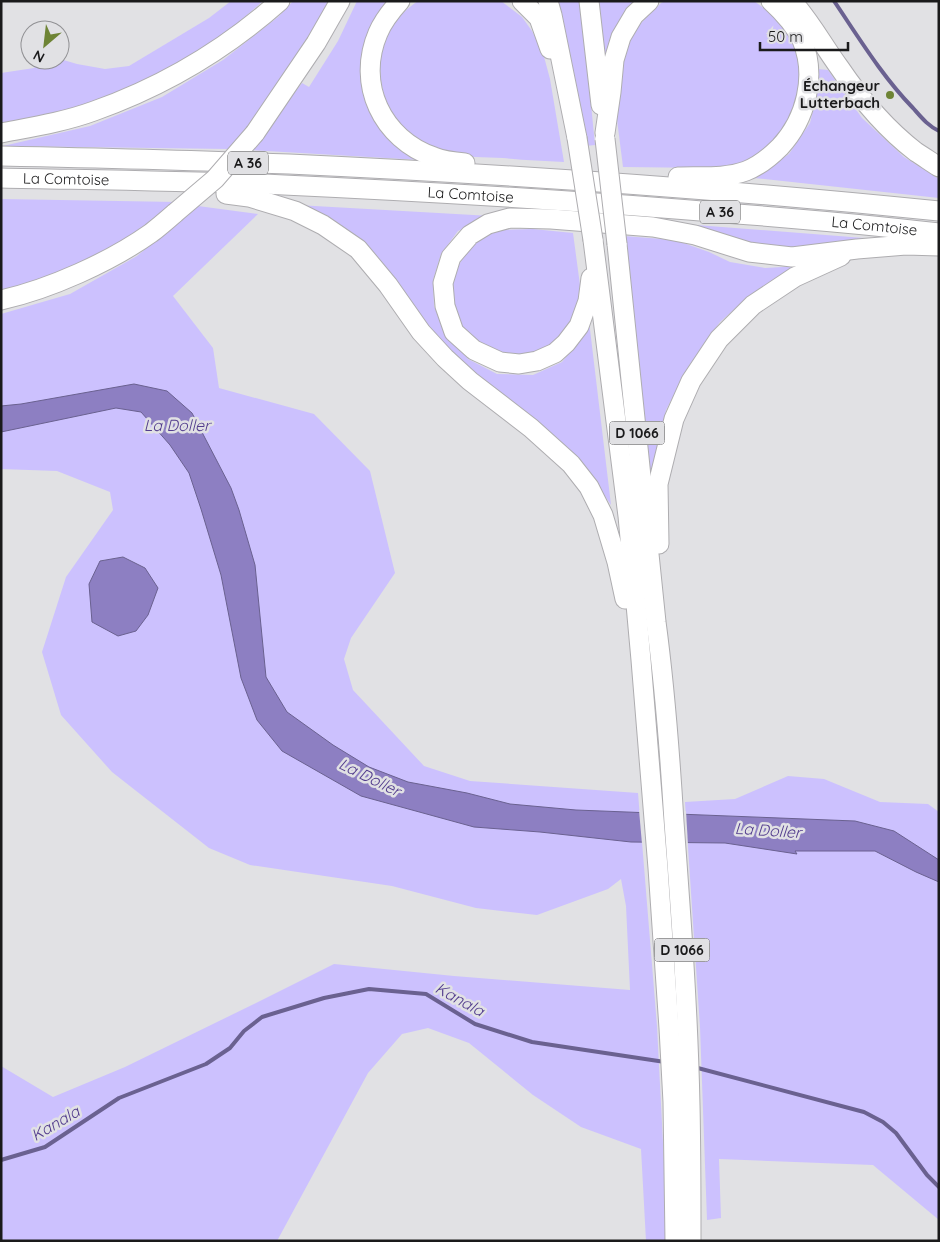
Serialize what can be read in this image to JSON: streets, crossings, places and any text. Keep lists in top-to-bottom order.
{
  "streets": {
    "highway": ["A 36", "La Comtoise", "D 1066"]
  },
  "water": ["La Doller", "Kanala"],
  "places": ["Échangeur Lutterbach"],
  "scale_bar": "50 m",
  "north": "bottom left"
}
